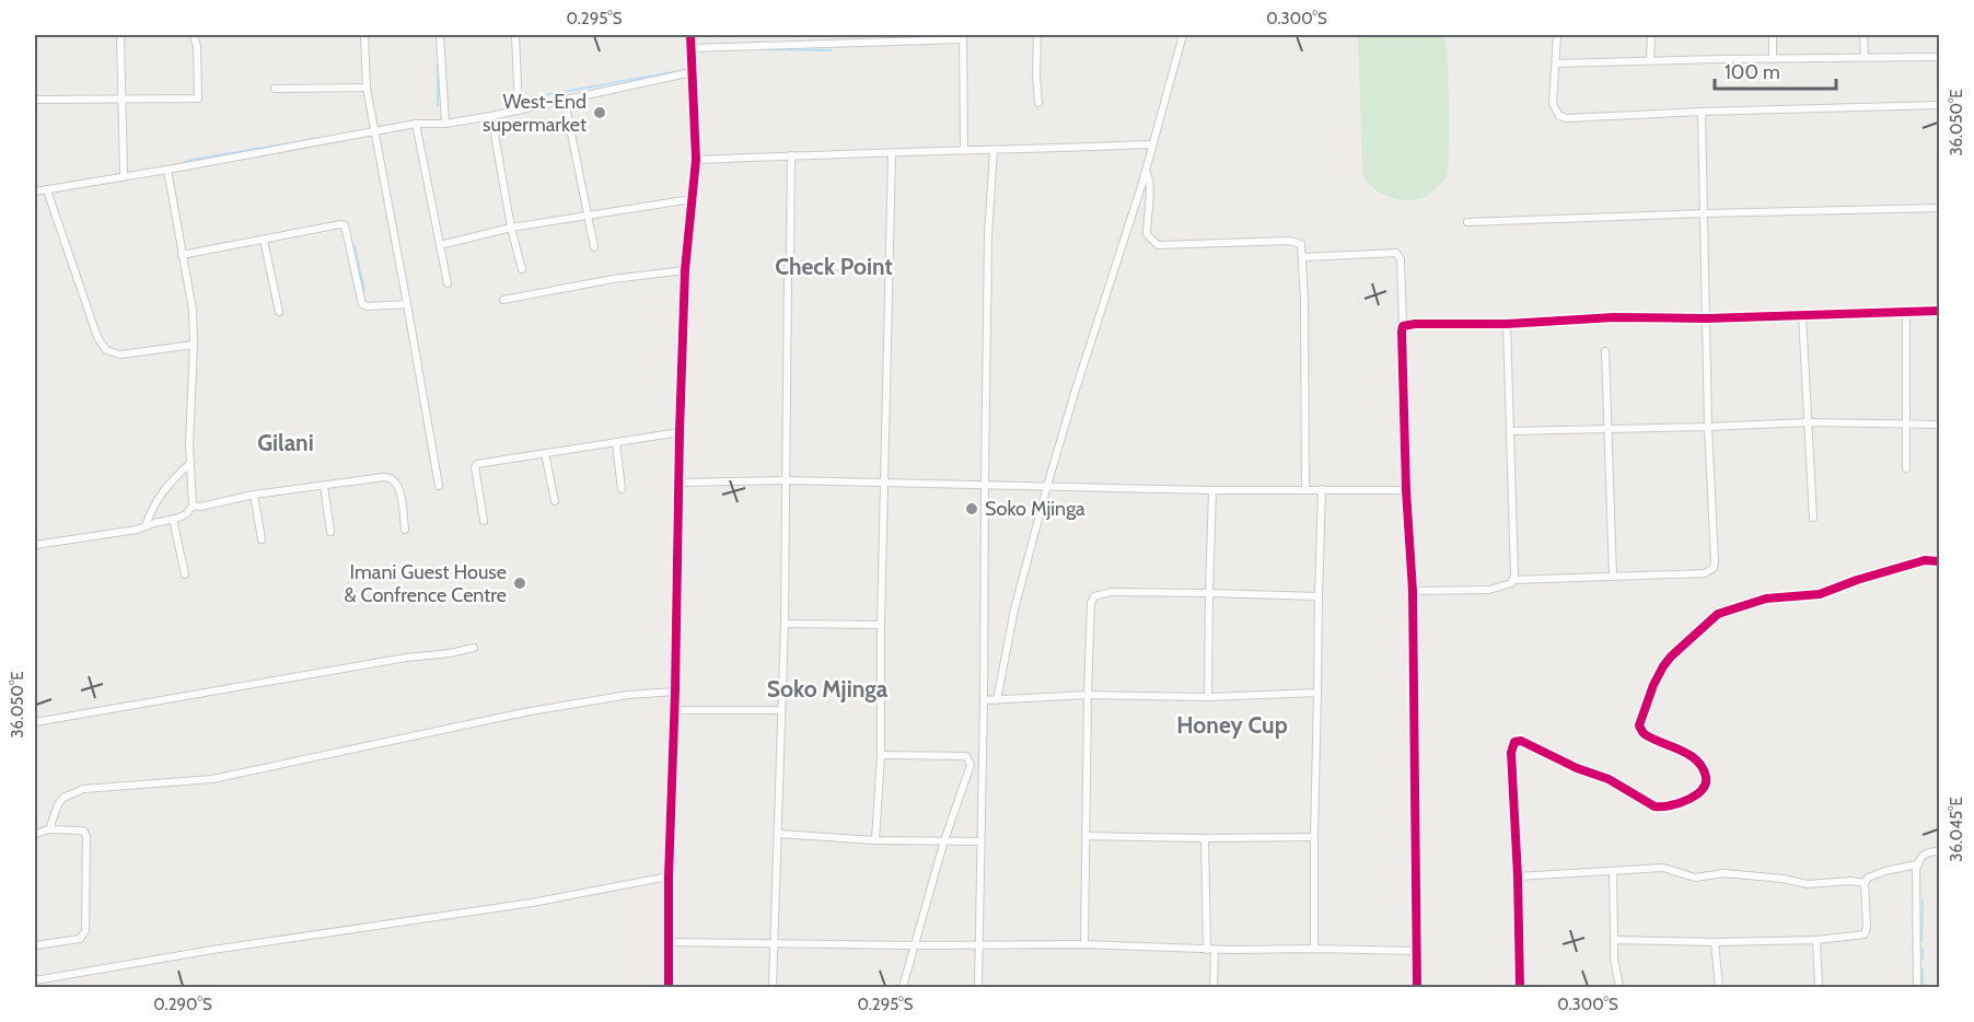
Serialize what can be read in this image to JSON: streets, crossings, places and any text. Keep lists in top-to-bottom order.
{
  "districts": [
    "Check Point",
    "Gilani",
    "Soko Mjinga",
    "Honey Cup"
  ],
  "places": ["West-End supermarket", "Soko Mjinga", "Imani Guest House & Confrence Centre"],
  "scale_bar": "100 m",
  "coordinates": [
    "0.295°S",
    "0.300°S",
    "36.050°E",
    "36.045°E",
    "0.290°S"
  ]
}
